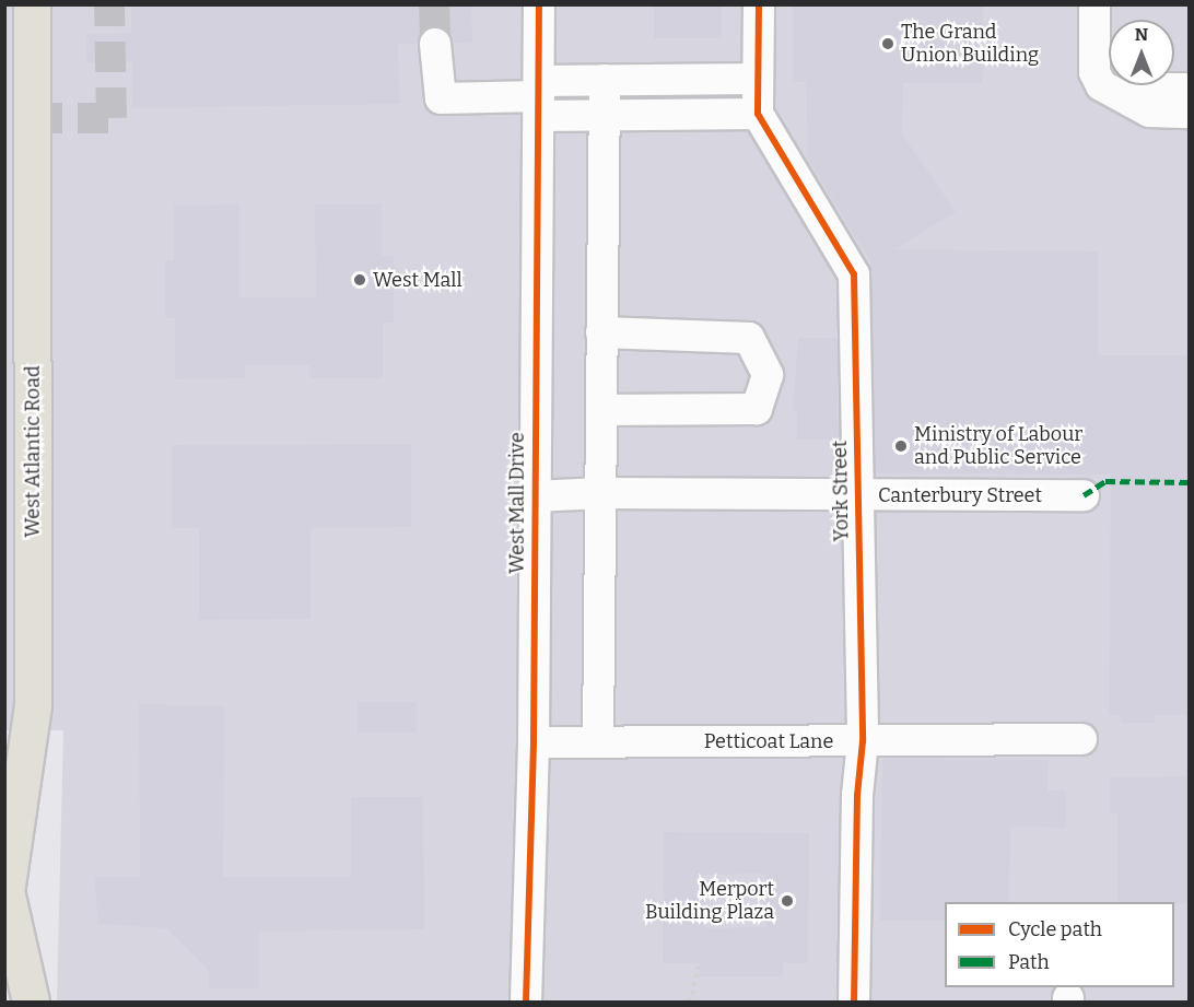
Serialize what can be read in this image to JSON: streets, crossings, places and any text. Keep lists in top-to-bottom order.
{
  "streets": {
    "main road": ["West Atlantic Road"],
    "street": [
      "York Street",
      "Canterbury Street",
      "West Mall Drive",
      "Petticoat Lane"
    ]
  },
  "crossings": [
    ["York Street", "Canterbury Street"],
    ["York Street", "Petticoat Lane"],
    ["Canterbury Street", "West Mall Drive"],
    ["West Mall Drive", "Petticoat Lane"]
  ],
  "places": [
    "The Grand Union Building",
    "West Mall",
    "Ministry of Labour and Public Service",
    "Merport Building Plaza"
  ],
  "legend": ["Cycle path", "Path"],
  "north": "top"
}
